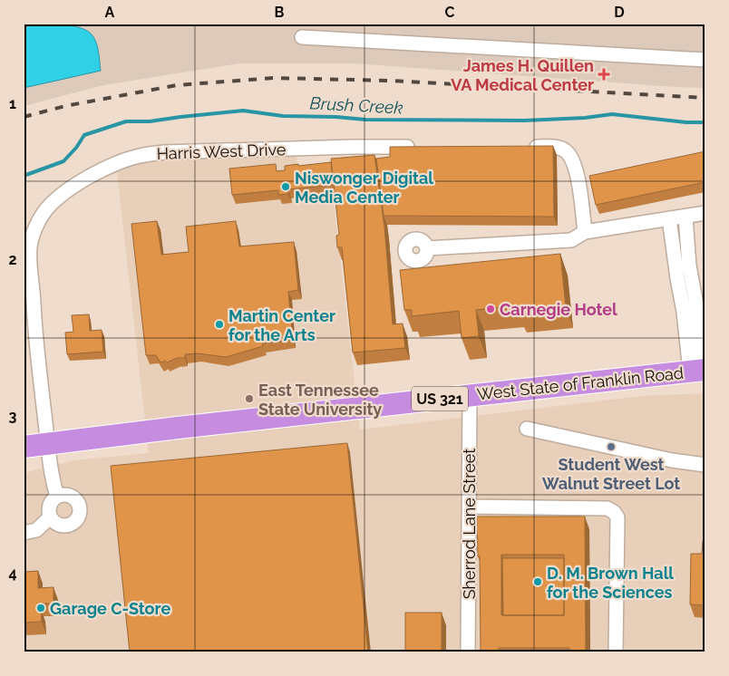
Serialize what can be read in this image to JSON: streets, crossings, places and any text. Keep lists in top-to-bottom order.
{
  "streets": {
    "highway": ["West State of Franklin Road", "US 321"],
    "street": ["Harris West Drive", "Sherrod Lane Street"]
  },
  "crossings": [
    ["Harris West Drive", "West State of Franklin Road"],
    ["West State of Franklin Road", "Sherrod Lane Street"]
  ],
  "water": ["Brush Creek"],
  "places": {
    "health": ["James H. Quillen VA Medical Center"],
    "other": [
      "Niswonger Digital Media Center",
      "Carnegie Hotel",
      "Martin Center for the Arts",
      "East Tennessee State University",
      "Student West Walnut Street Lot",
      "D. M. Brown Hall for the Sciences",
      "Garage C-Store"
    ]
  },
  "grid": {
    "columns": [
      "A",
      "B",
      "C",
      "D"
    ],
    "rows": [
      "1",
      "2",
      "3",
      "4"
    ]
  }
}
